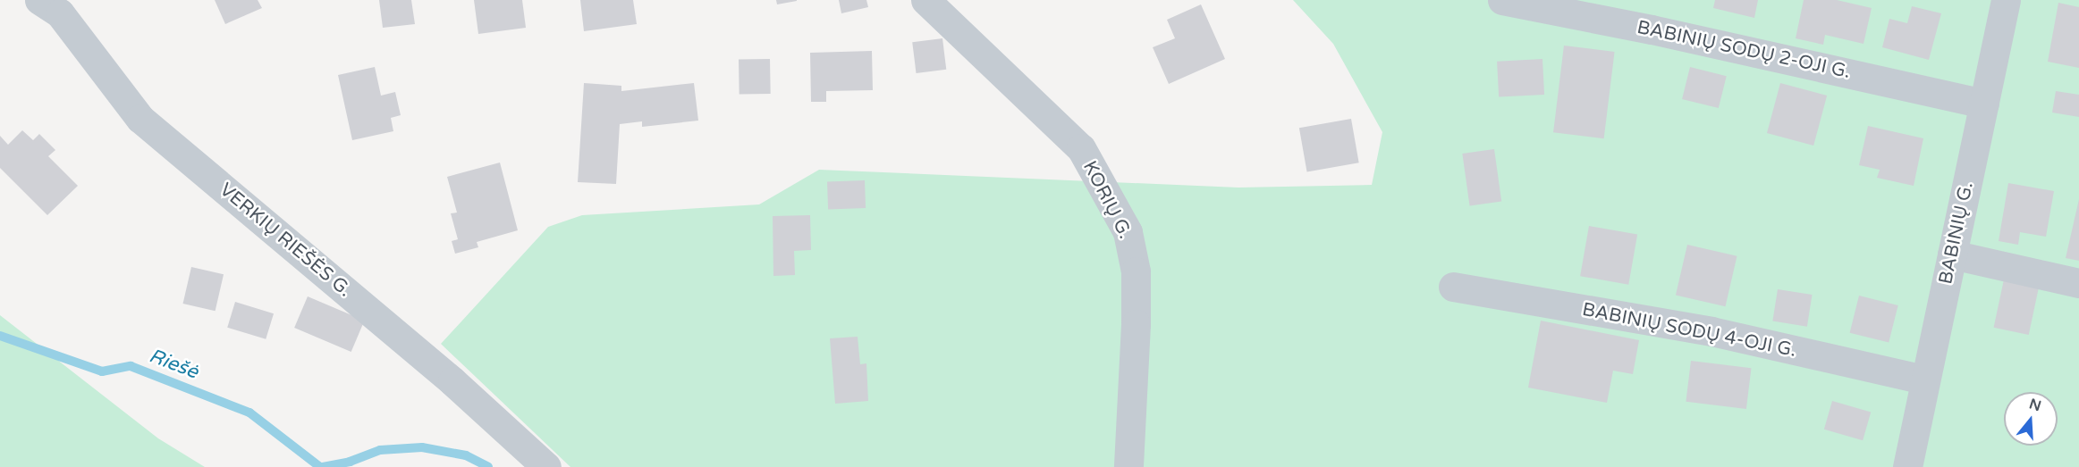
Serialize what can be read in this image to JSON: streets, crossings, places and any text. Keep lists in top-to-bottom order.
{
  "streets": {
    "street": [
      "BABINIŲ SODŲ 2-OJI G.",
      "KORIŲ G.",
      "BABINIŲ G.",
      "VERKIŲ RIEŠĖS G.",
      "BABINIŲ SODŲ 4-OJI G."
    ]
  },
  "crossings": [
    ["BABINIŲ SODŲ 2-OJI G.", "BABINIŲ G."],
    ["BABINIŲ G.", "BABINIŲ SODŲ 4-OJI G."]
  ],
  "water": ["Riešė"],
  "north": "top"
}
